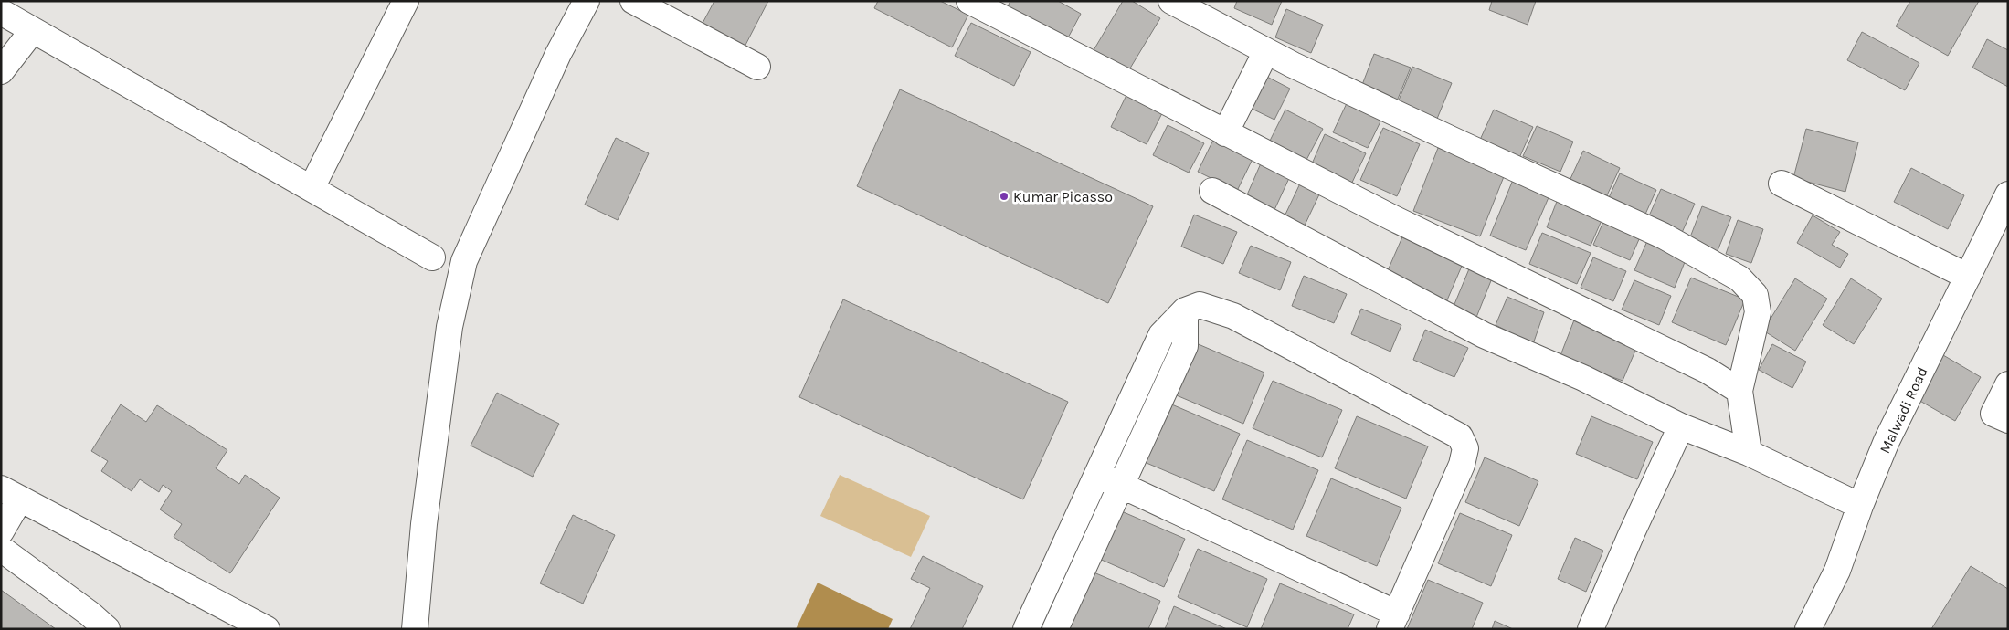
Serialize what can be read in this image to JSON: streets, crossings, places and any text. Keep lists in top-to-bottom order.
{
  "streets": {
    "street": ["Malwadi Road"]
  },
  "places": ["Kumar Picasso"]
}
